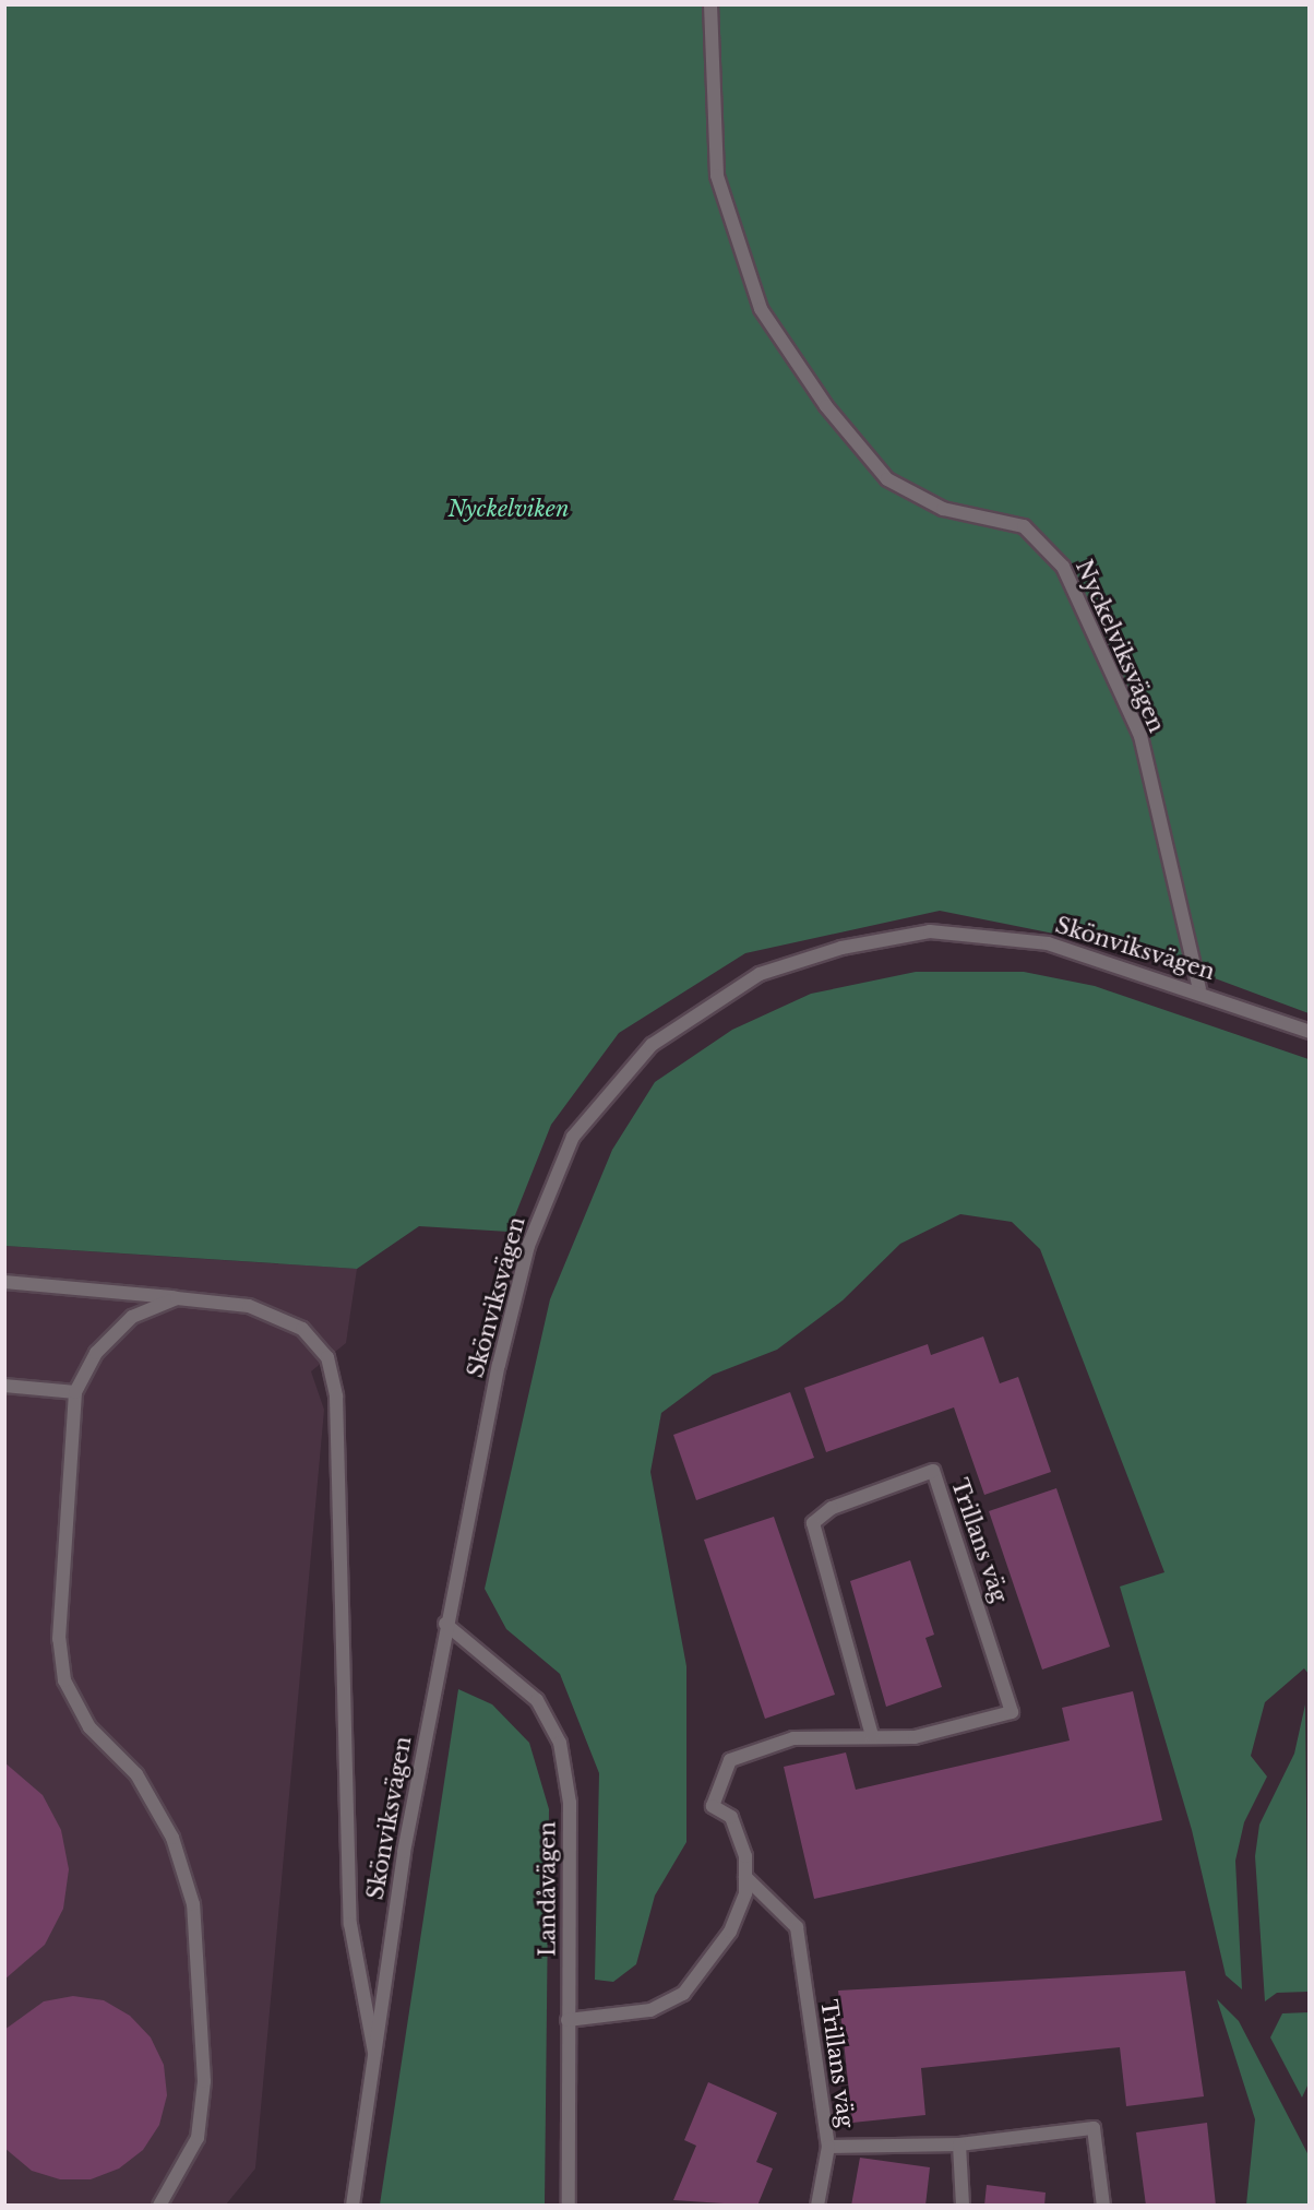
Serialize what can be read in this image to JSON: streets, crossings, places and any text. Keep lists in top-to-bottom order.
{
  "streets": {
    "street": [
      "Nyckelviksvägen",
      "Skönviksvägen",
      "Trillans väg",
      "Landåvägen"
    ]
  },
  "crossings": [
    ["Nyckelviksvägen", "Skönviksvägen"],
    ["Skönviksvägen", "Landåvägen"],
    ["Trillans väg", "Landåvägen"]
  ],
  "parks": ["Nyckelviken"]
}
